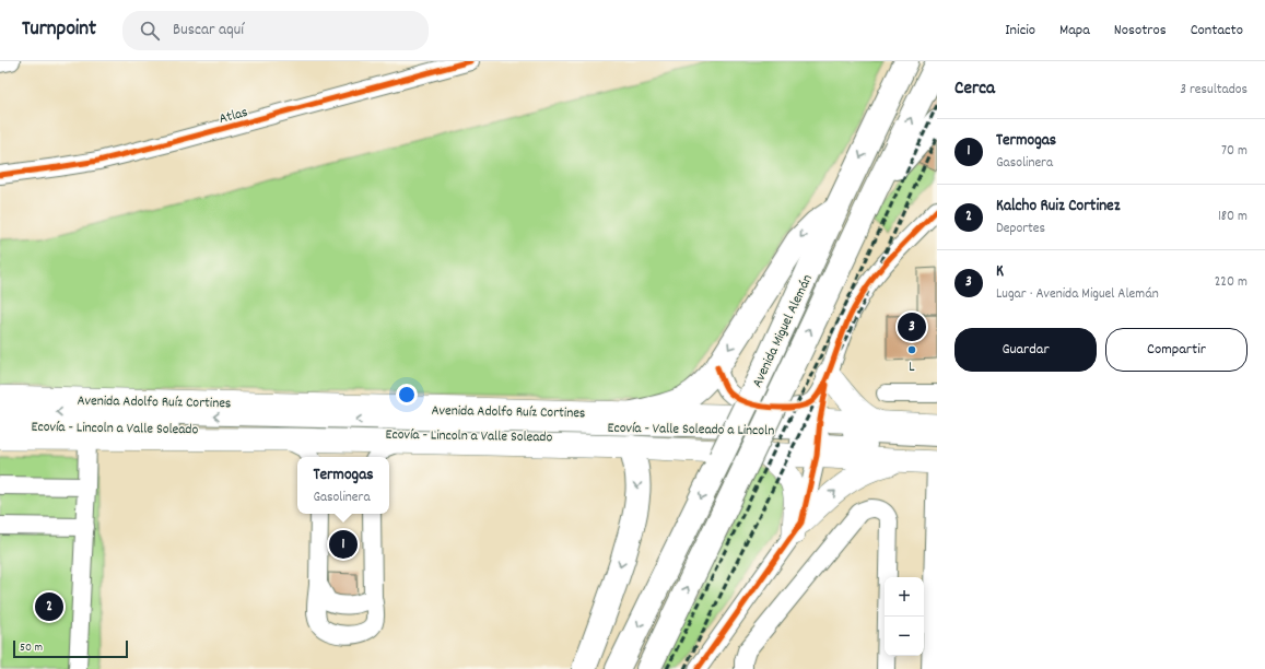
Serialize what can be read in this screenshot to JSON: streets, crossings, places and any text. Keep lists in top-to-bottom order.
{
  "streets": {
    "highway": ["Avenida Miguel Alemán"],
    "main road": ["Avenida Adolfo Ruíz Cortines"],
    "street": ["Atlas", "Ecovía - Lincoln a Valle Soleado", "Ecovía - Valle Soleado a Lincoln"]
  },
  "crossings": [
    ["Avenida Miguel Alemán", "Avenida Adolfo Ruíz Cortines"],
    ["Avenida Adolfo Ruíz Cortines", "Ecovía - Lincoln a Valle Soleado"],
    ["Avenida Adolfo Ruíz Cortines", "Ecovía - Valle Soleado a Lincoln"],
    ["Ecovía - Lincoln a Valle Soleado", "Ecovía - Valle Soleado a Lincoln"]
  ],
  "one_way": ["Ecovía - Valle Soleado a Lincoln"],
  "places": ["L"],
  "scale_bar": "50 m",
  "page": {
    "header": "Turnpoint",
    "search": "Buscar aquí",
    "nav": [
      "Inicio",
      "Mapa",
      "Nosotros",
      "Contacto"
    ],
    "heading": ["Cerca", "3 resultados"],
    "list": [
      {
        "mark": "1",
        "name": "Termogas",
        "note": "Gasolinera",
        "value": "70 m"
      },
      {
        "mark": "2",
        "name": "Kalcho Ruiz Cortinez",
        "note": "Deportes",
        "value": "180 m"
      },
      {
        "mark": "3",
        "name": "K",
        "note": "Lugar · Avenida Miguel Alemán",
        "value": "220 m"
      }
    ],
    "pins": ["3", "1", "2"],
    "buttons": ["Guardar", "Compartir"],
    "popup": ["Termogas", "Gasolinera"],
    "map_buttons": ["+", "−"],
    "scale": "50 m"
  }
}
